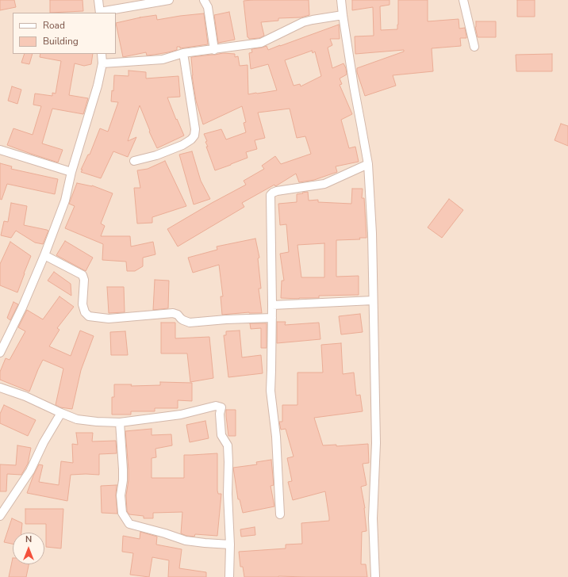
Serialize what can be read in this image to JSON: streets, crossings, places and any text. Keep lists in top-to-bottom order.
{
  "legend": ["Road", "Building"],
  "north": "top"
}
